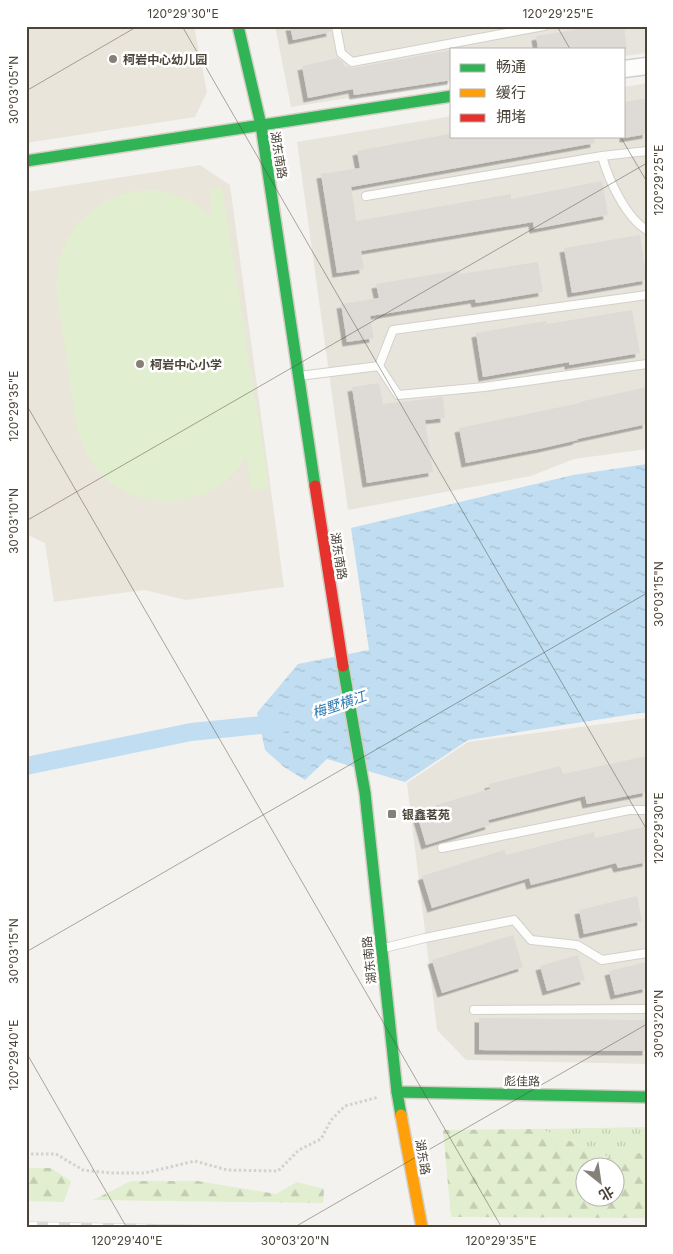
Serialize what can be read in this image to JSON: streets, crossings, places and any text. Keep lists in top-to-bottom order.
{
  "streets": {
    "street": ["湖东南路", "彪佳路", "湖东路"]
  },
  "crossings": [
    ["湖东南路", "彪佳路"],
    ["湖东南路", "湖东路"],
    ["彪佳路", "湖东路"]
  ],
  "water": ["梅墅横江"],
  "places": {
    "other": ["柯岩中心幼儿园", "柯岩中心小学"],
    "transit": ["银鑫茗苑"]
  },
  "legend": ["畅通", "缓行", "拥堵"],
  "north": "bottom right",
  "coordinates": [
    "120°29'30\"E",
    "120°29'25\"E",
    "30°03'05\"N",
    "120°29'35\"E",
    "30°03'10\"N",
    "30°03'15\"N",
    "30°03'20\"N",
    "120°29'40\"E"
  ]
}
